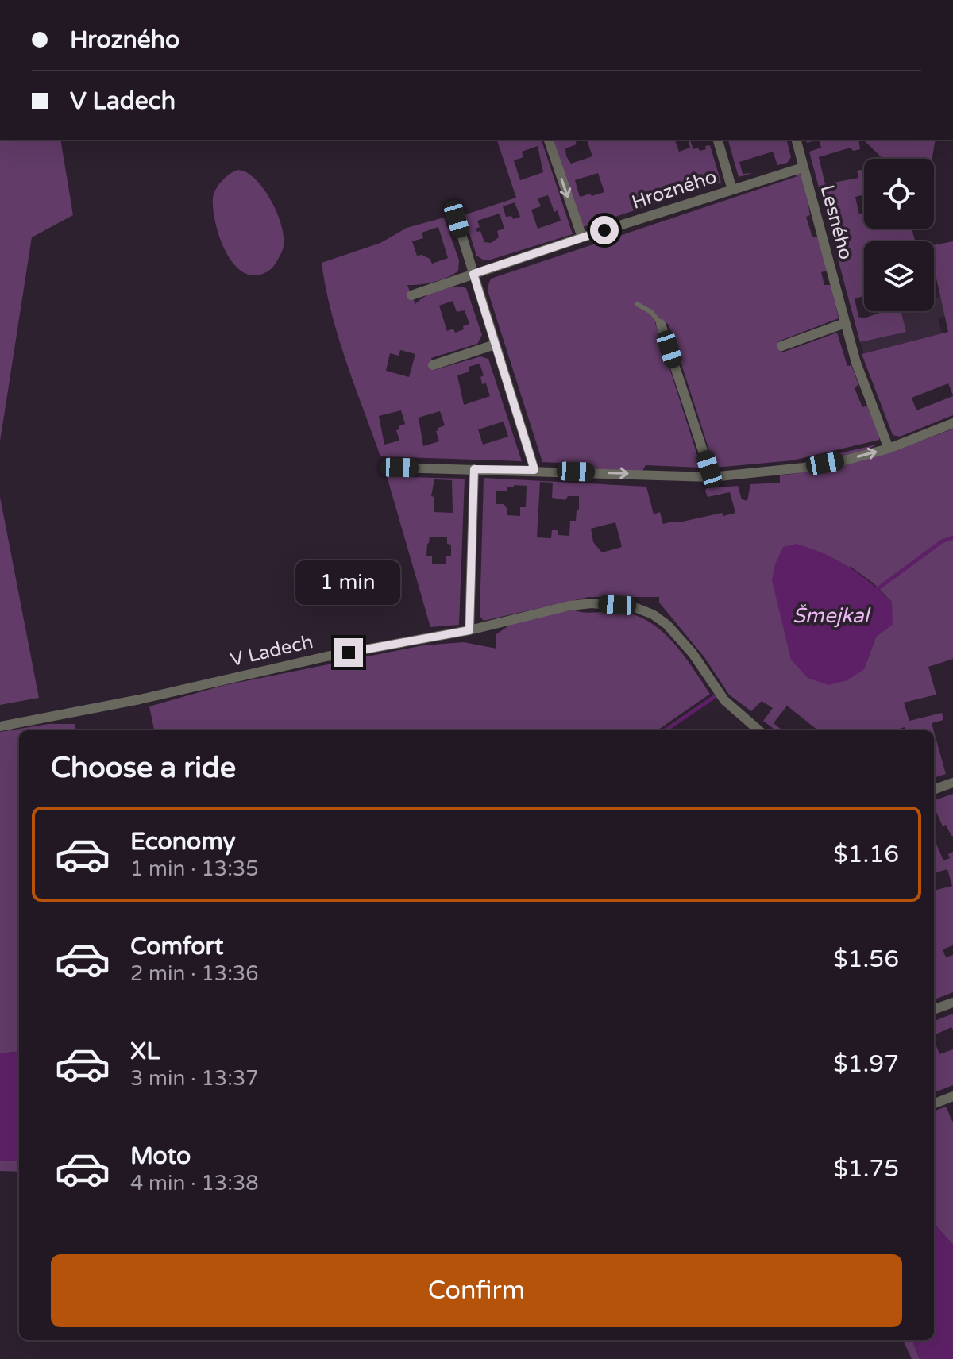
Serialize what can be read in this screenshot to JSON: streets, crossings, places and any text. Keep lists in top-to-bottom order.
{
  "streets": {
    "street": ["Hrozného", "Lesného", "V Ladech"]
  },
  "crossings": [
    ["Hrozného", "Lesného"]
  ],
  "water": ["Šmejkal"],
  "page": {
    "banner": ["Hrozného", "V Ladech"],
    "bubble": "1 min",
    "heading": "Choose a ride",
    "list": [
      {
        "name": "Economy",
        "note": "1 min · 13:35",
        "value": "$1.16"
      },
      {
        "name": "Comfort",
        "note": "2 min · 13:36",
        "value": "$1.56"
      },
      {
        "name": "XL",
        "note": "3 min · 13:37",
        "value": "$1.97"
      },
      {
        "name": "Moto",
        "note": "4 min · 13:38",
        "value": "$1.75"
      }
    ],
    "buttons": "Confirm"
  }
}
